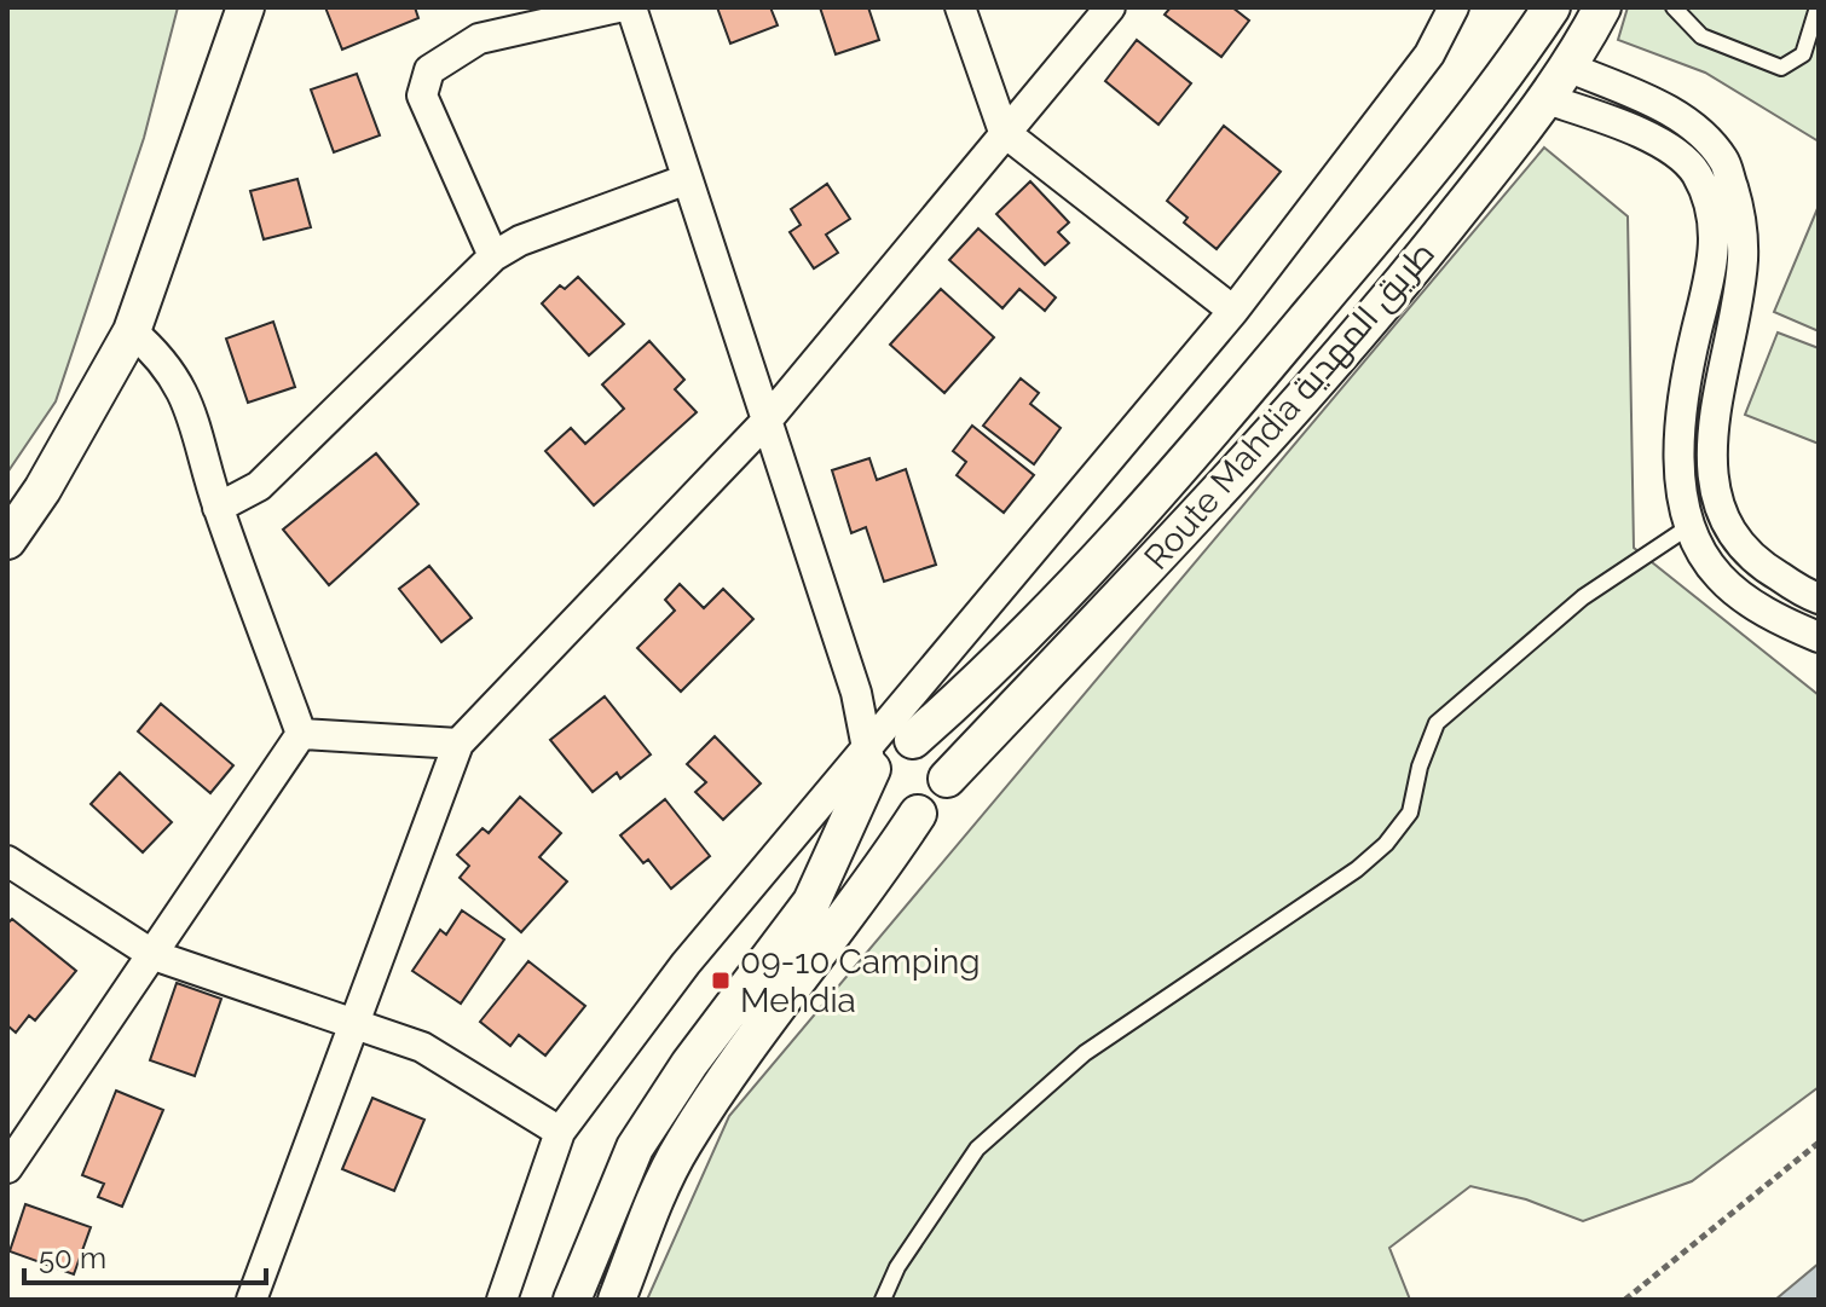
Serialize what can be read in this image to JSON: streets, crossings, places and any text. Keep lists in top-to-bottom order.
{
  "streets": {
    "street": ["Route Mahdia طريق المهدية"]
  },
  "places": {
    "transit": ["09-10 Camping Mehdia"]
  },
  "scale_bar": "50 m"
}
